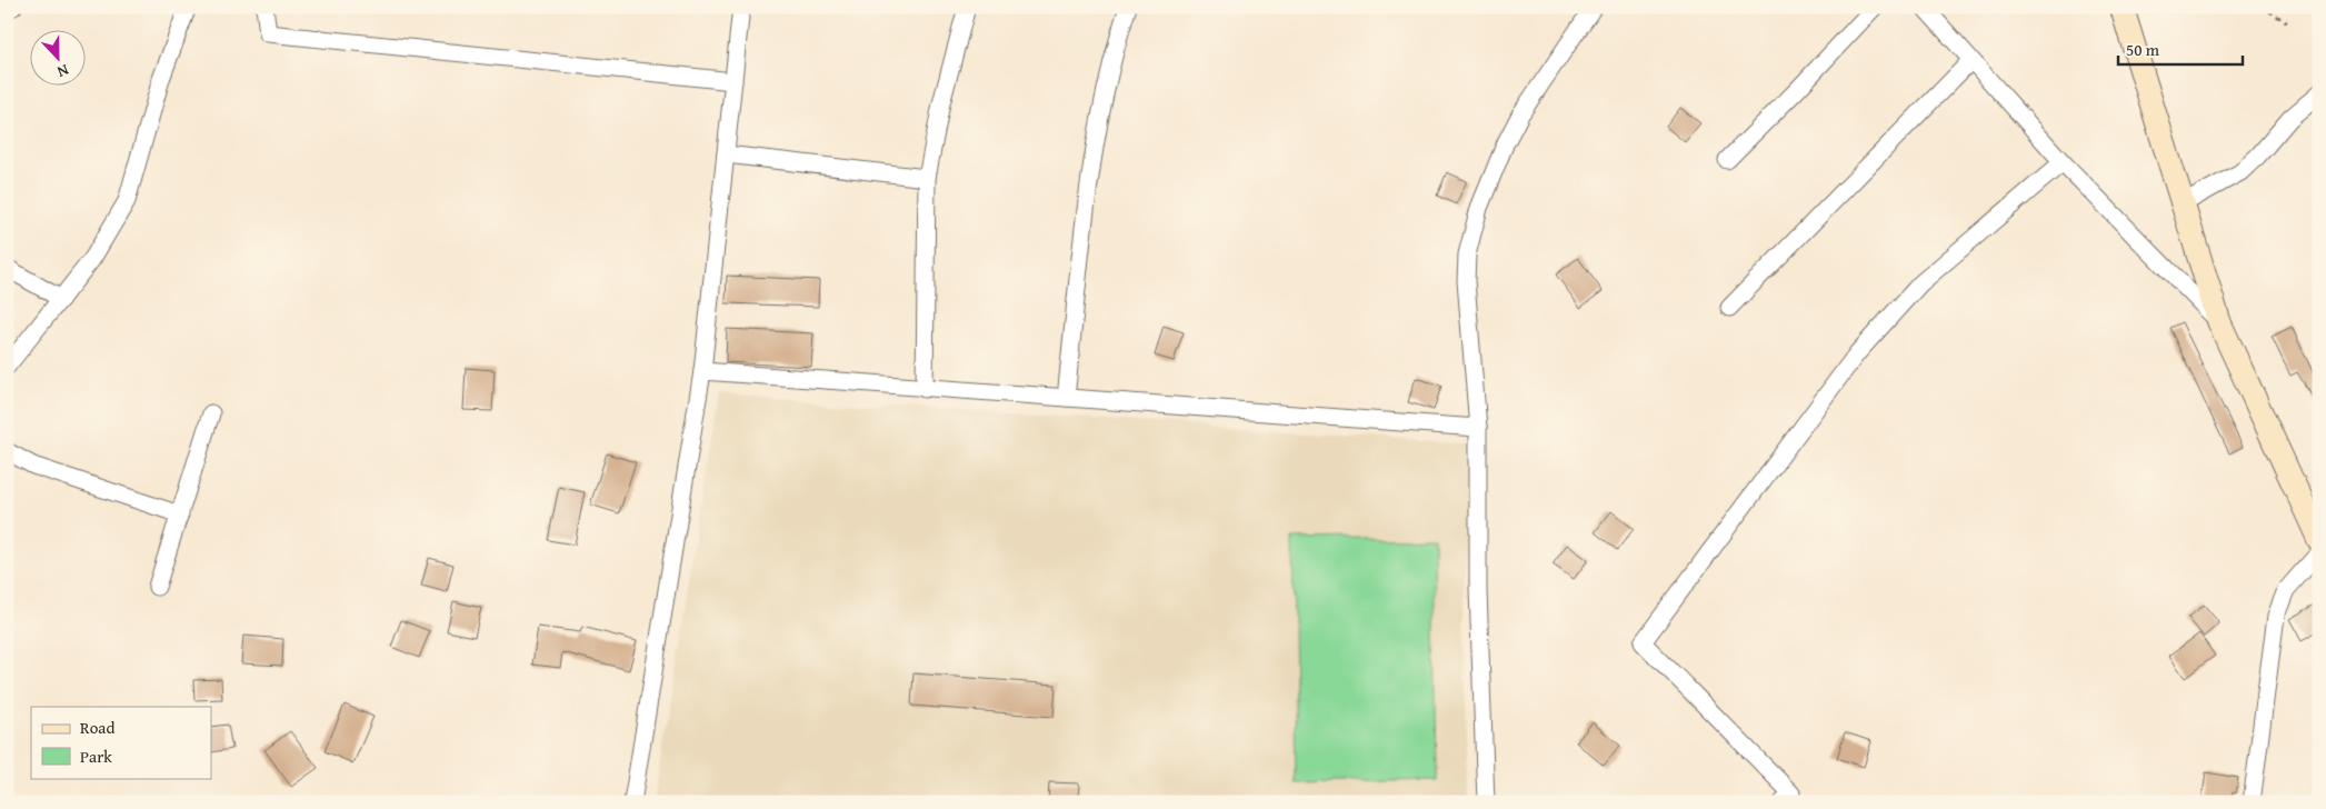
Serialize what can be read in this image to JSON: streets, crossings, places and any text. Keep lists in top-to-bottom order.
{
  "legend": ["Road", "Park"],
  "scale_bar": "50 m",
  "north": "bottom"
}
